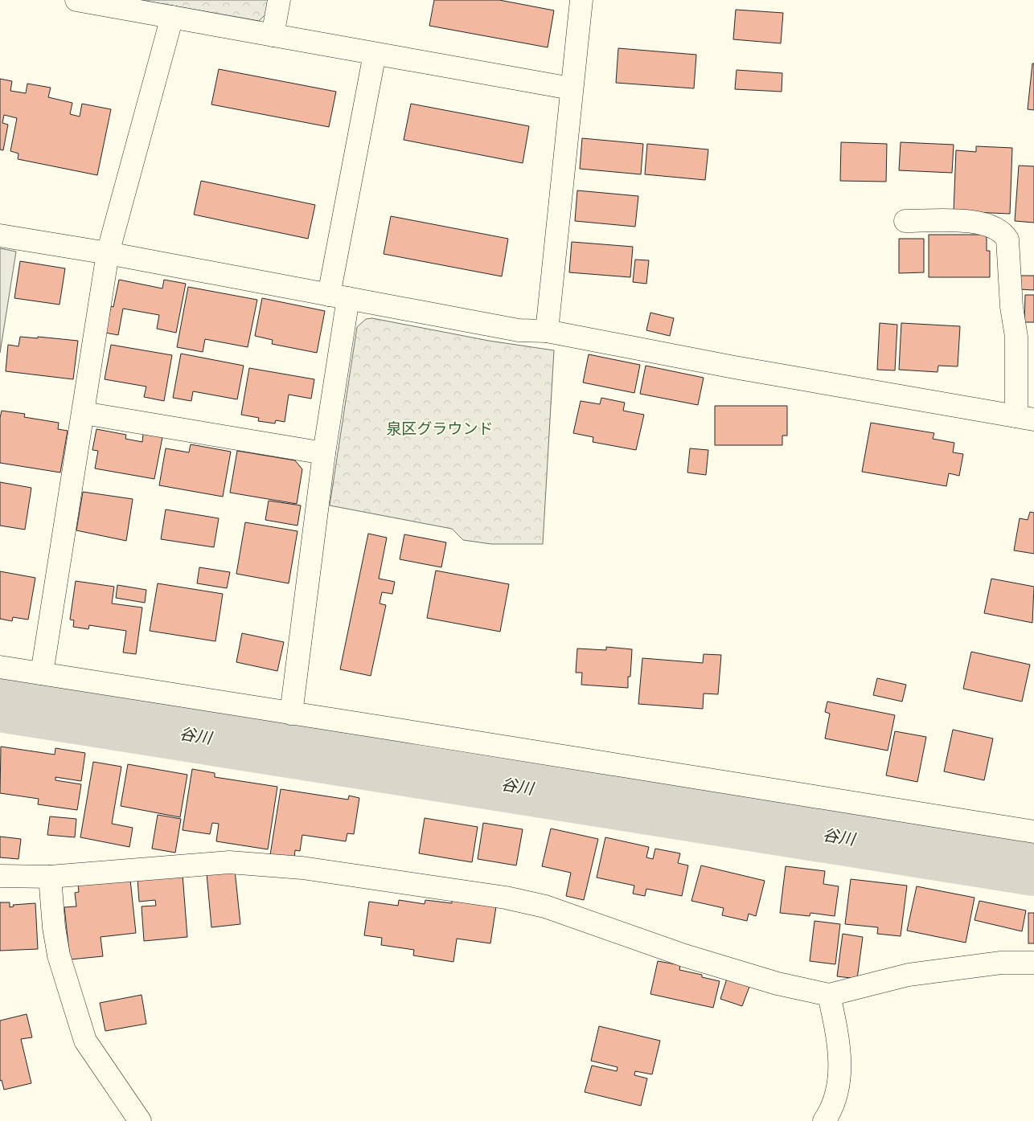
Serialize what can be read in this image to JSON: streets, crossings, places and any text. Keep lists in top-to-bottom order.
{
  "water": ["谷川"],
  "parks": ["泉区グラウンド"]
}
